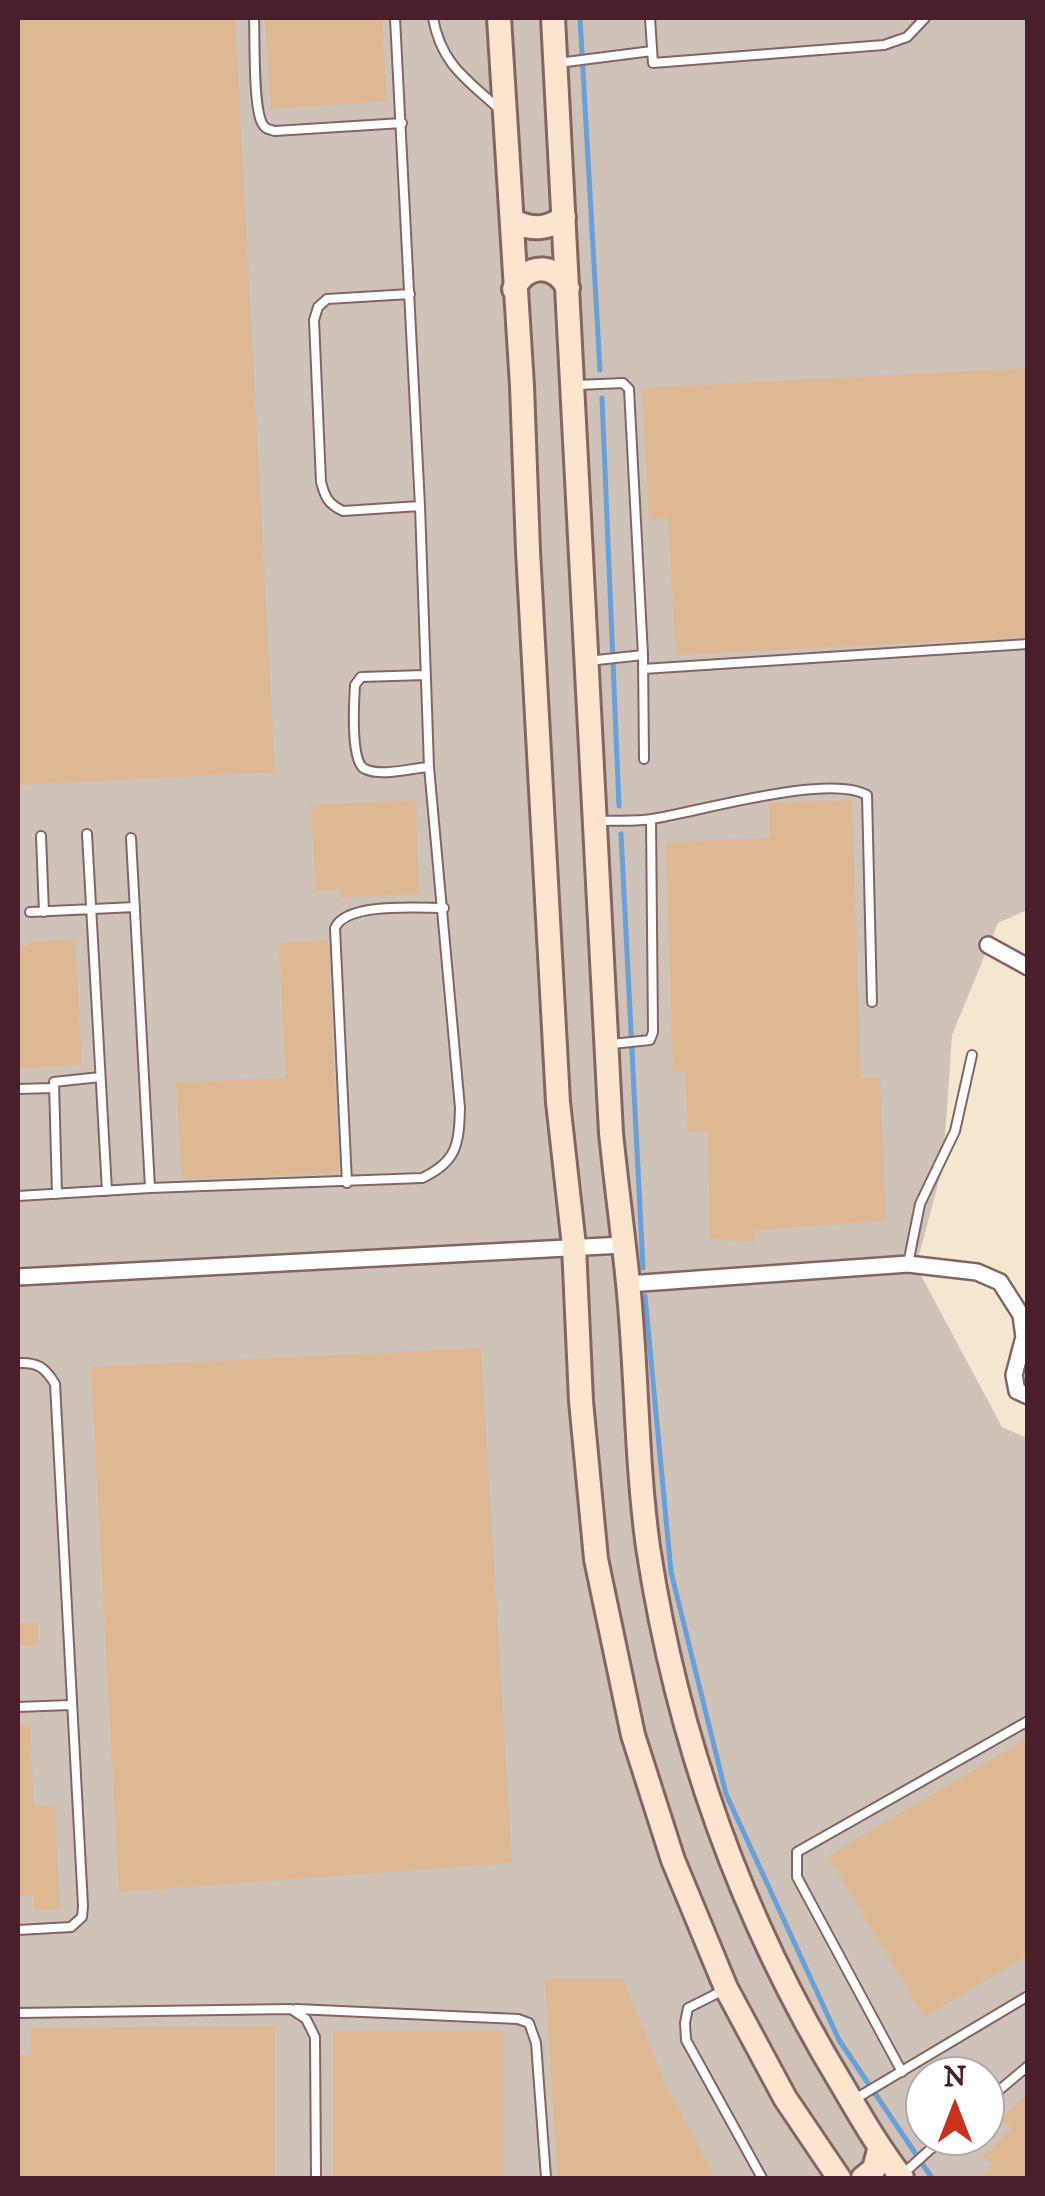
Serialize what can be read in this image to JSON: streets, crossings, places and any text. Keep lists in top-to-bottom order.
{
  "north": "top"
}
